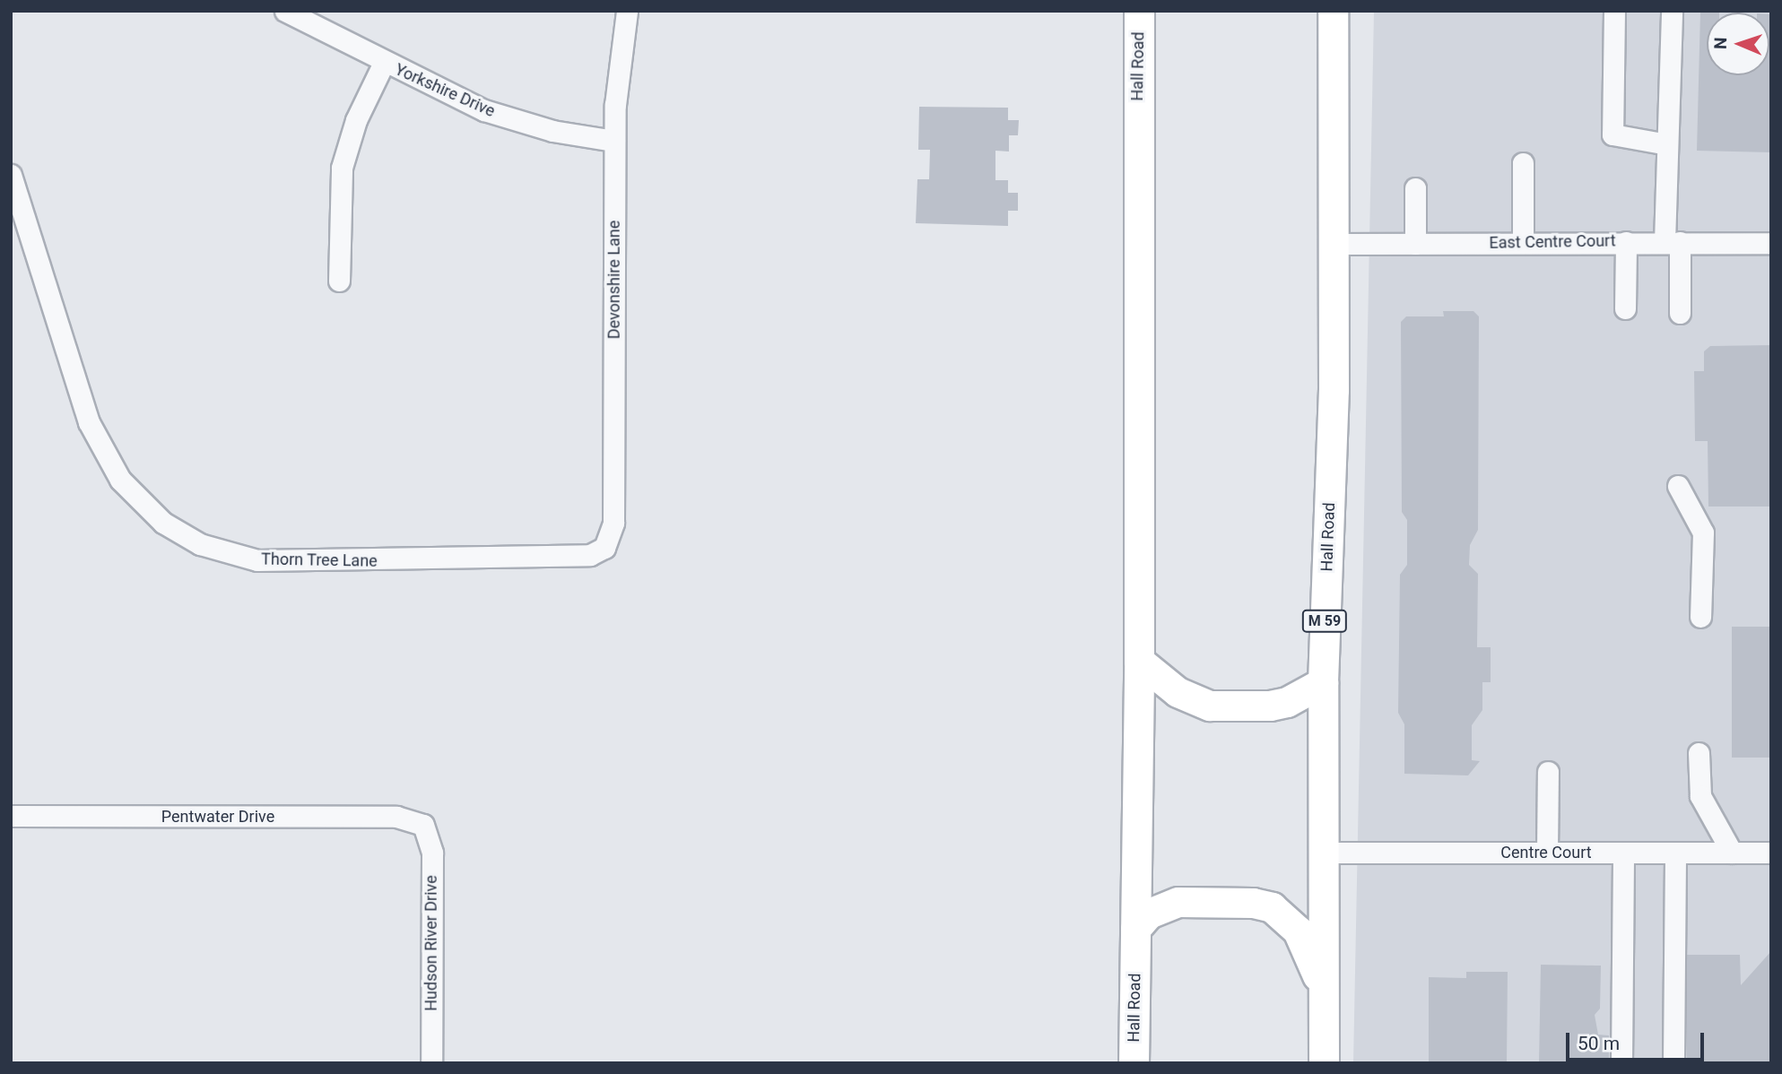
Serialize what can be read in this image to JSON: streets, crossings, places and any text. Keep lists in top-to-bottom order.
{
  "streets": {
    "highway": ["Hall Road", "M 59"],
    "street": [
      "Yorkshire Drive",
      "East Centre Court",
      "Devonshire Lane",
      "Thorn Tree Lane",
      "Pentwater Drive",
      "Centre Court",
      "Hudson River Drive"
    ]
  },
  "crossings": [
    ["Hall Road", "East Centre Court"],
    ["Hall Road", "Centre Court"],
    ["Yorkshire Drive", "Devonshire Lane"],
    ["Devonshire Lane", "Thorn Tree Lane"],
    ["Pentwater Drive", "Hudson River Drive"]
  ],
  "scale_bar": "50 m",
  "north": "left"
}
